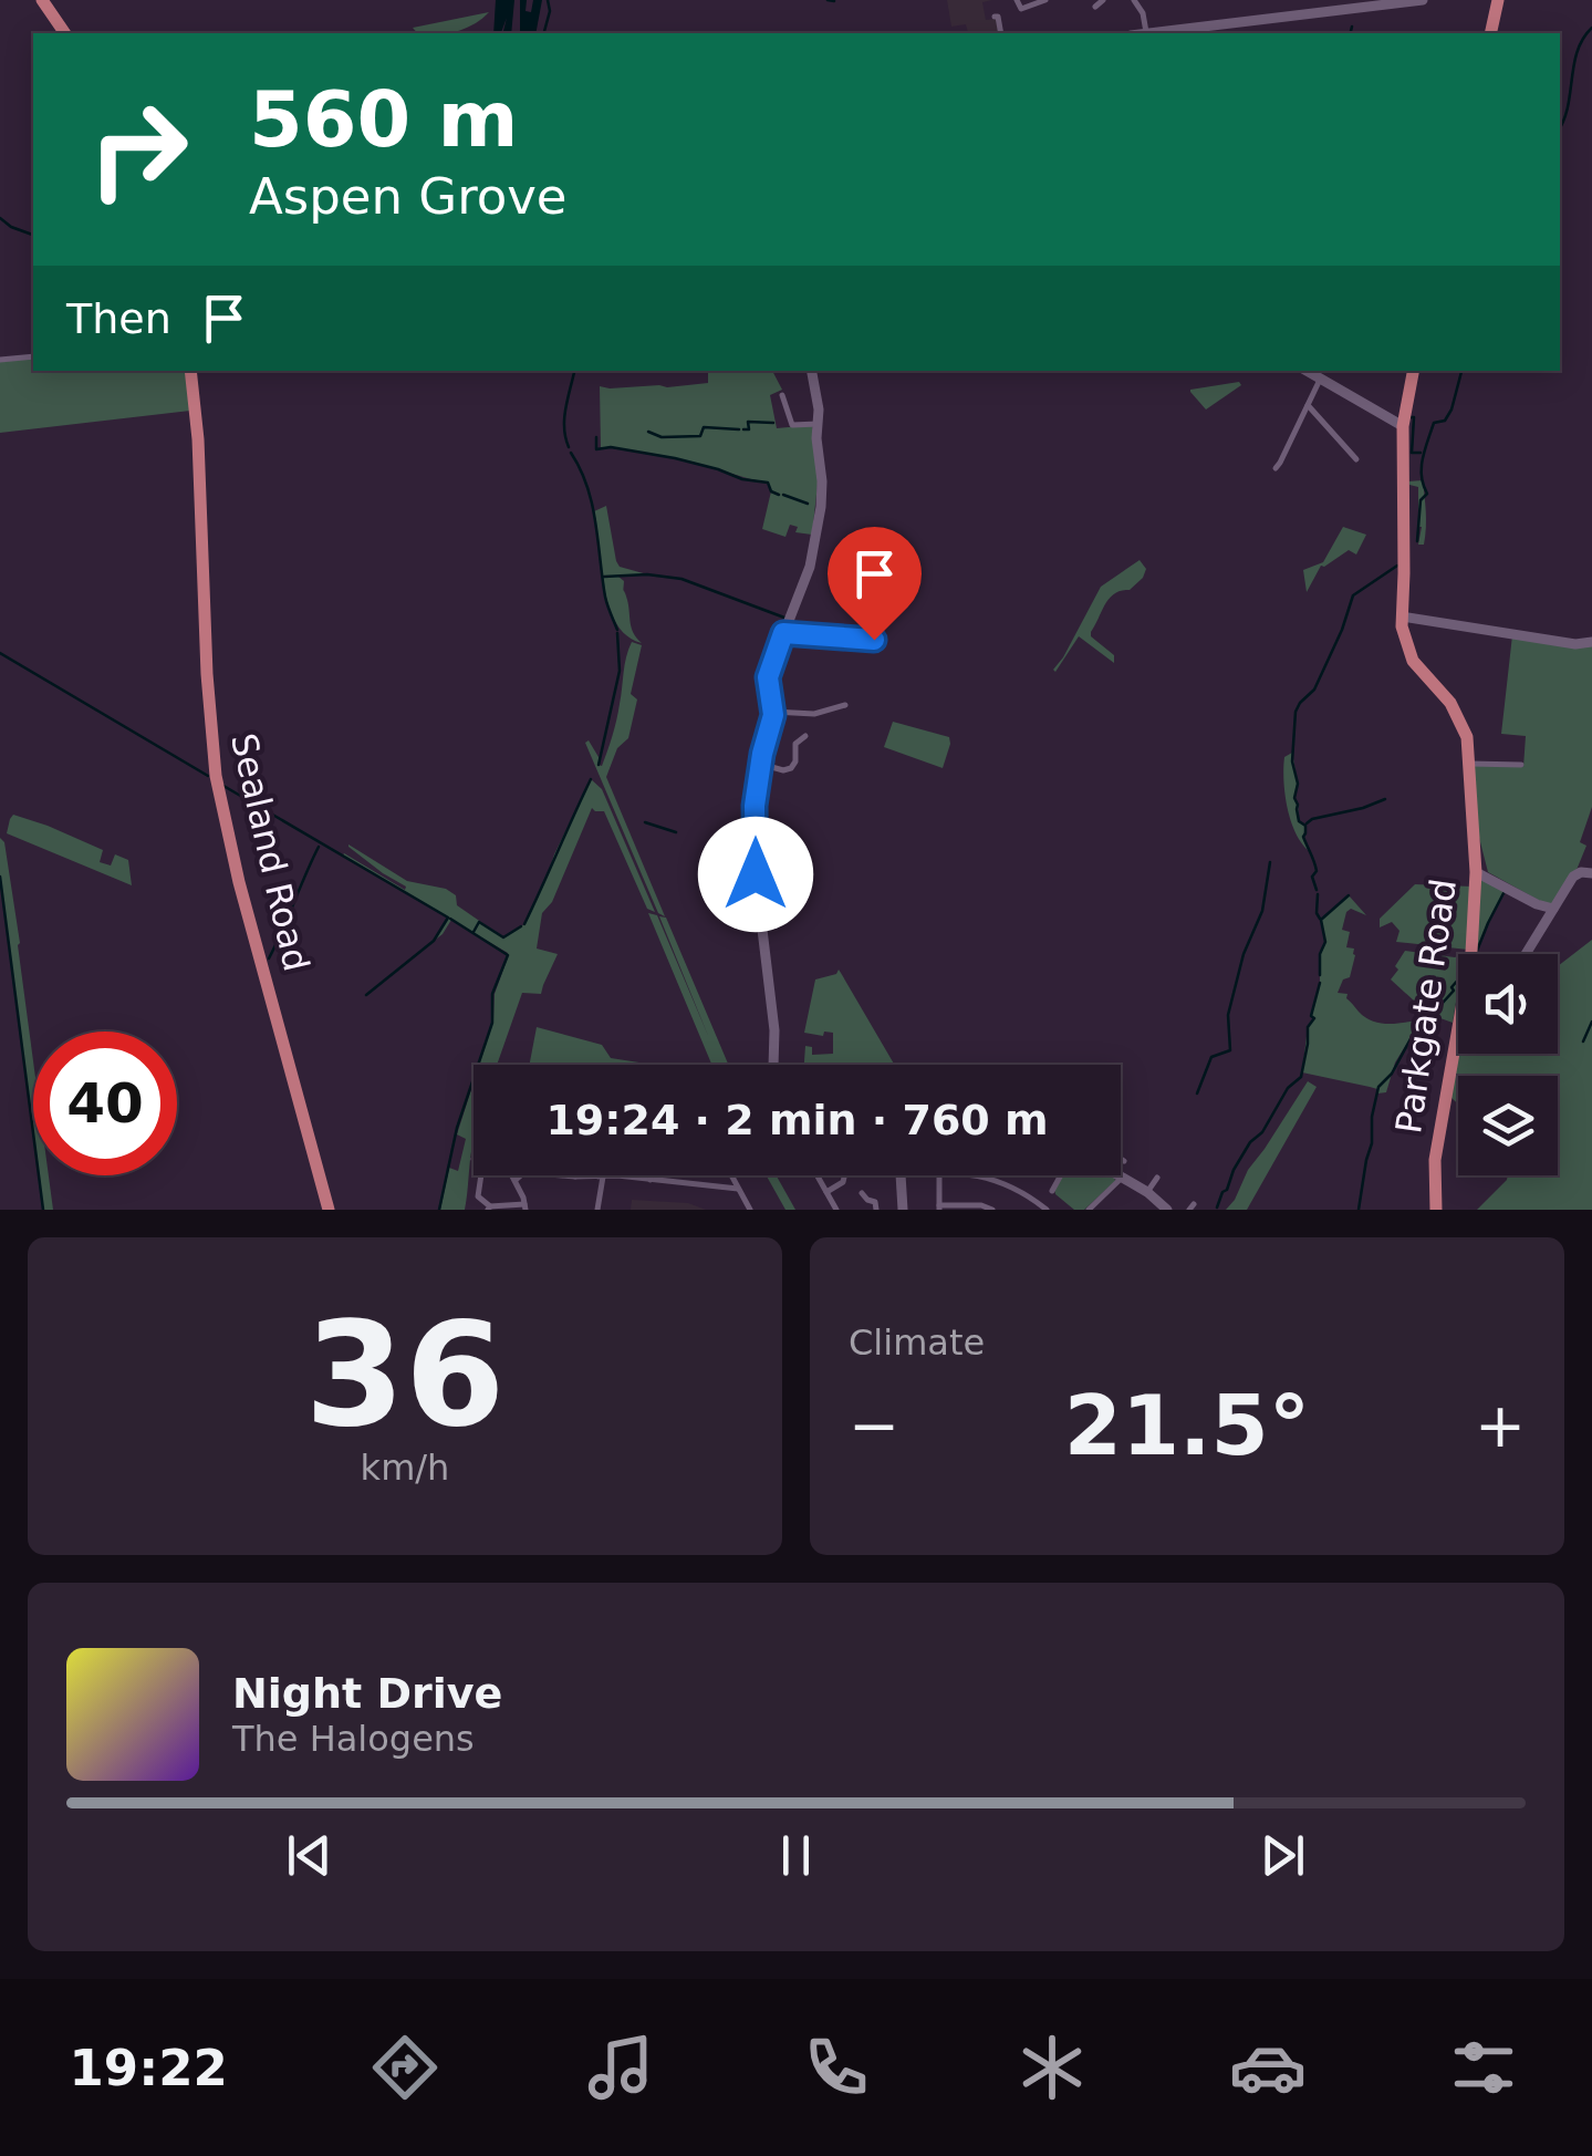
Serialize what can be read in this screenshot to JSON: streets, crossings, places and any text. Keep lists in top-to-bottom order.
{
  "streets": {
    "main road": ["Sealand Road", "Parkgate Road"]
  },
  "page": {
    "turn": ["560 m", "Aspen Grove"],
    "then": "Then",
    "limit": "40",
    "trip": "19:24 · 2 min · 760 m",
    "tile": [
      ["36", "km/h"],
      "Climate"
    ],
    "heat": ["−", "21.5°", "+"],
    "song": ["Night Drive", "The Halogens"],
    "tabs": "19:22"
  }
}
